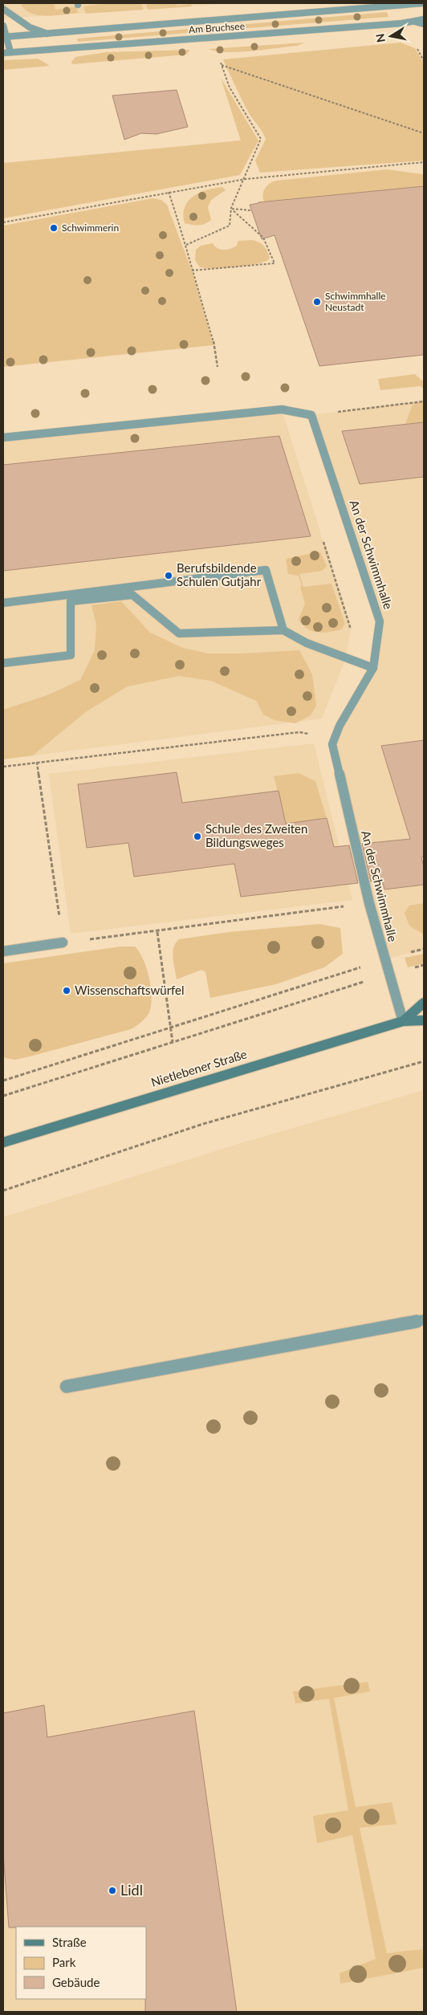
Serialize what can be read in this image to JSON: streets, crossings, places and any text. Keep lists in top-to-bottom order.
{
  "streets": {
    "main road": ["Nietlebener Straße"],
    "street": ["Am Bruchsee", "An der Schwimmhalle"]
  },
  "crossings": [
    ["An der Schwimmhalle", "Nietlebener Straße"]
  ],
  "places": [
    "Schwimmerin",
    "Schwimmhalle Neustadt",
    "Berufsbildende Schulen Gutjahr",
    "Schule des Zweiten Bildungsweges",
    "Wissenschaftswürfel",
    "Lidl"
  ],
  "legend": ["Straße", "Park", "Gebäude"],
  "north": "left"
}
